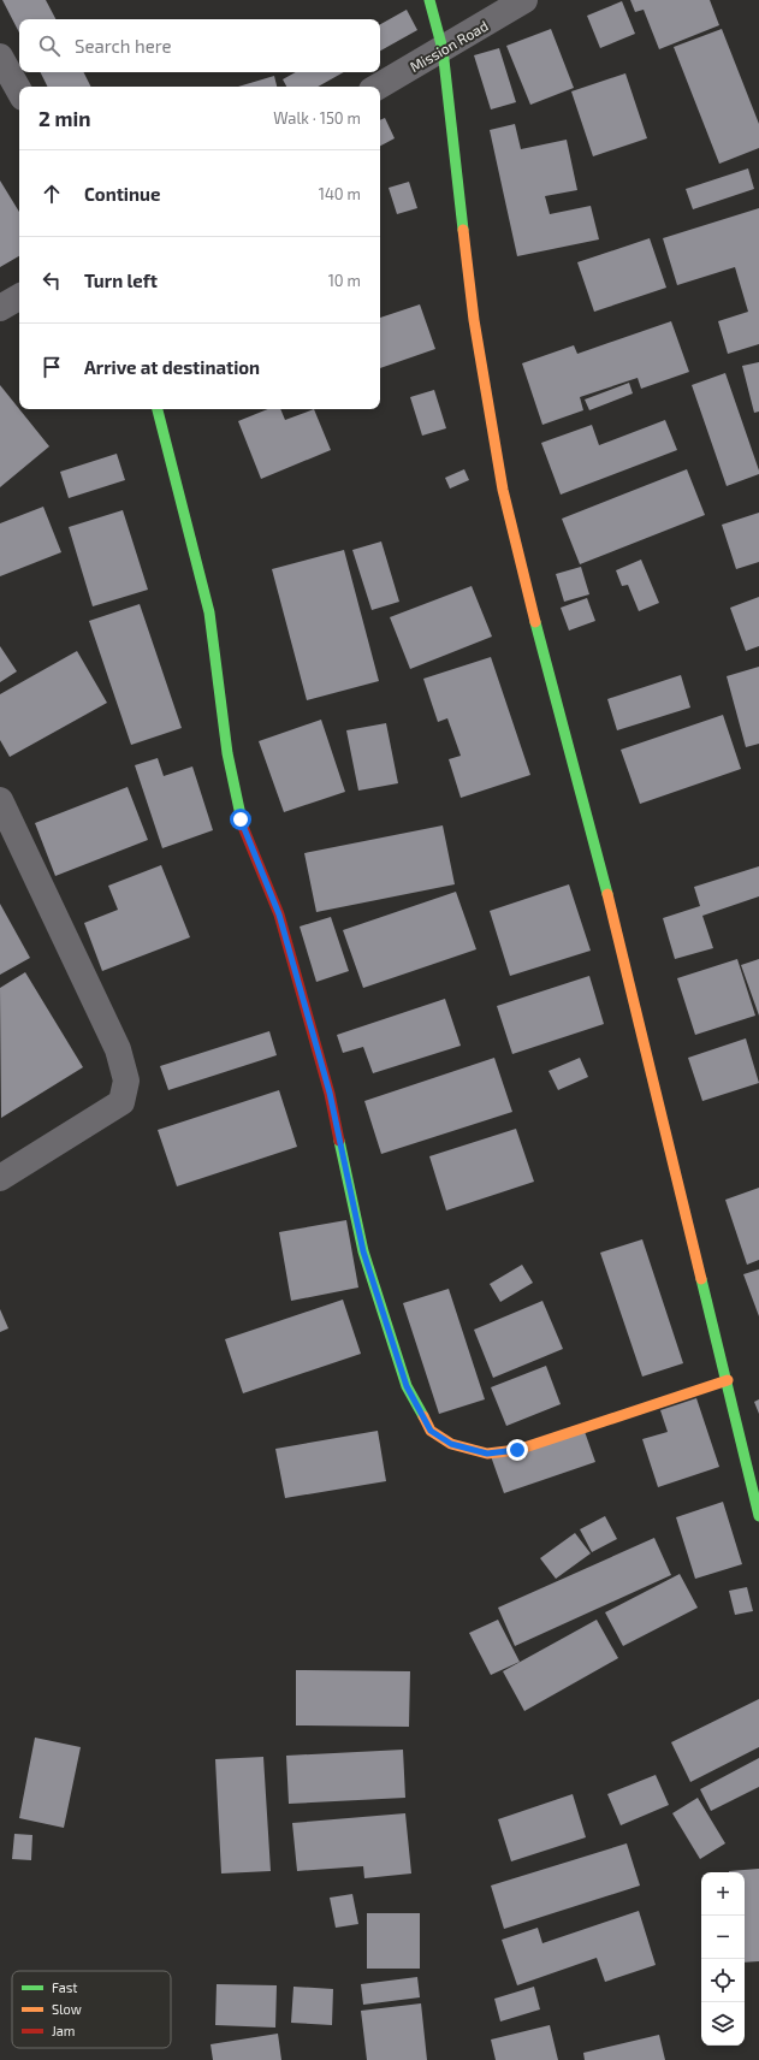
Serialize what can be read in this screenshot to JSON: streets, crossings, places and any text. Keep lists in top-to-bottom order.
{
  "streets": {
    "street": ["Mission Road"]
  },
  "legend": ["Fast", "Slow", "Jam"],
  "page": {
    "search": "Search here",
    "heading": ["2 min", "Walk · 150 m"],
    "list": [
      ["Continue", "140 m"],
      ["Turn left", "10 m"],
      "Arrive at destination"
    ],
    "map_buttons": ["+", "−"]
  }
}
